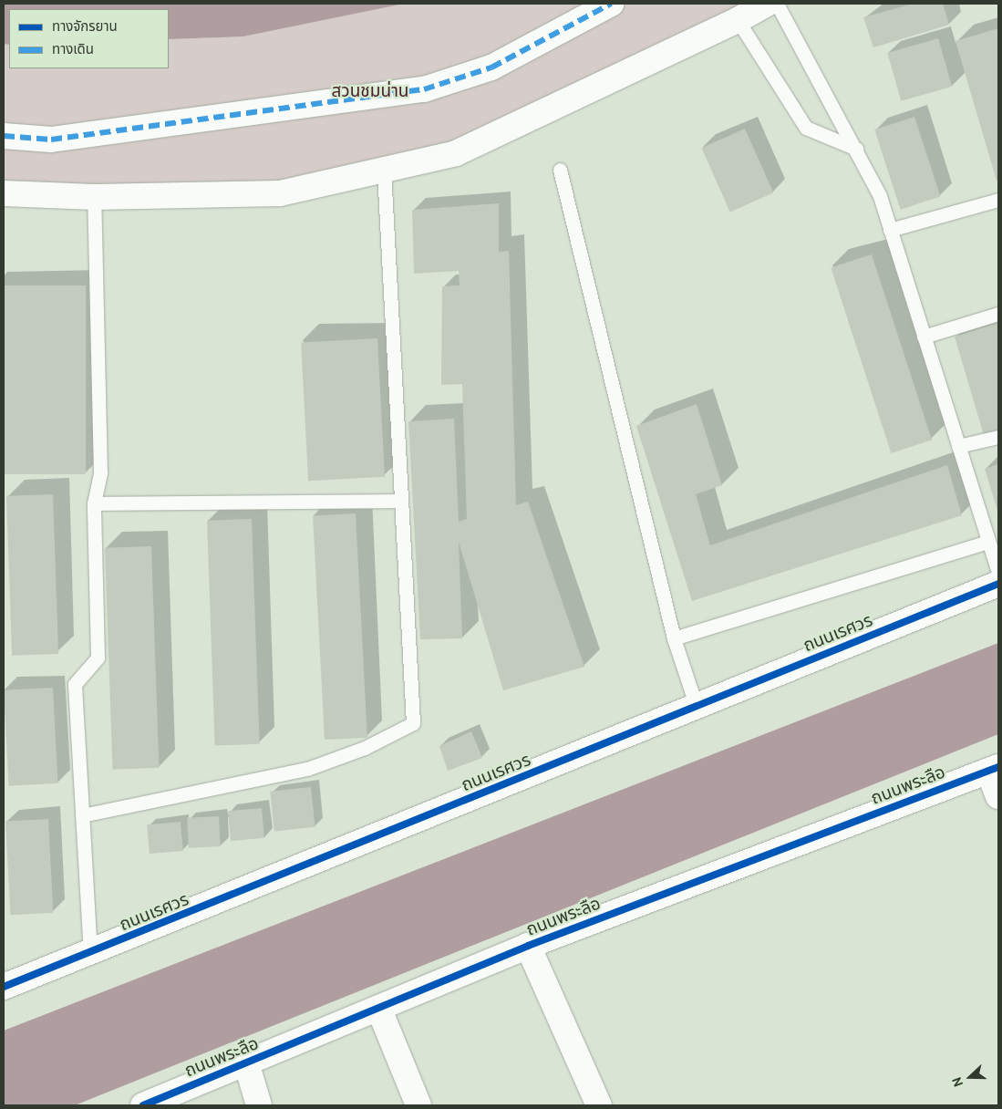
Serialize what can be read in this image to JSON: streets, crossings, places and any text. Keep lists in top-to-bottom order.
{
  "streets": {
    "street": ["ถนนเรศวร", "ถนนพระลือ"]
  },
  "parks": ["สวนชมน่าน"],
  "legend": ["ทางจักรยาน", "ทางเดิน"],
  "north": "left"
}
